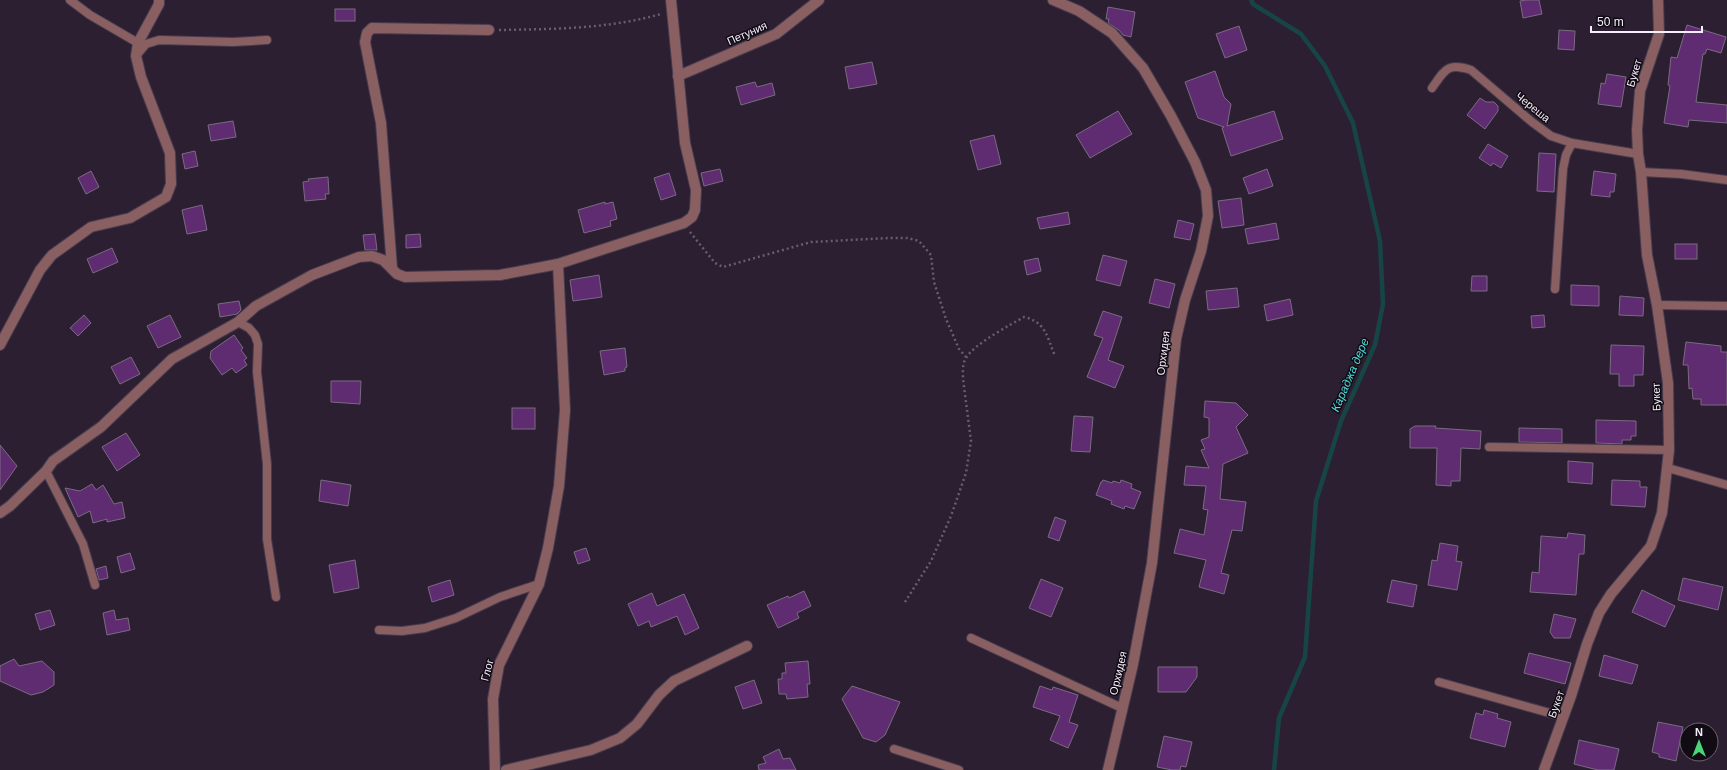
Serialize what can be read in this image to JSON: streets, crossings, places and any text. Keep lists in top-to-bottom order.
{
  "streets": {
    "street": [
      "Петуния",
      "Букет",
      "Орхидея",
      "Глог"
    ],
    "lane": ["Череша"]
  },
  "crossings": [
    ["Букет", "Череша"]
  ],
  "water": ["Караджа дере"],
  "scale_bar": "50 m",
  "north": "top"
}
